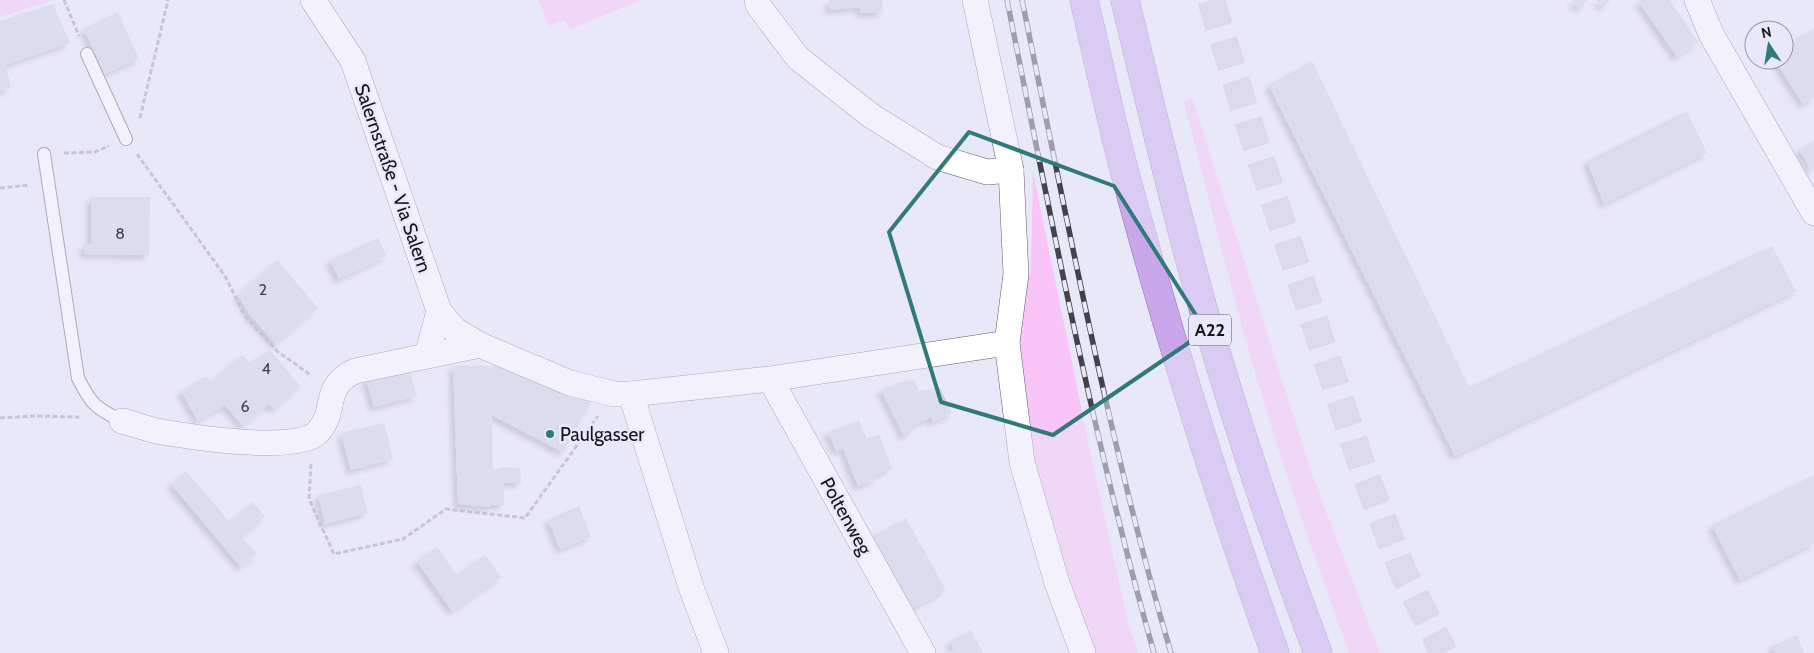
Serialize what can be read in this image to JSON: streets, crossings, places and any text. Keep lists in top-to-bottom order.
{
  "streets": {
    "highway": ["A22"],
    "street": ["Salernstraße - Via Salern", "Poltenweg"]
  },
  "places": ["Paulgasser"],
  "house_numbers": [
    "8",
    "2",
    "4",
    "6"
  ],
  "north": "top"
}
